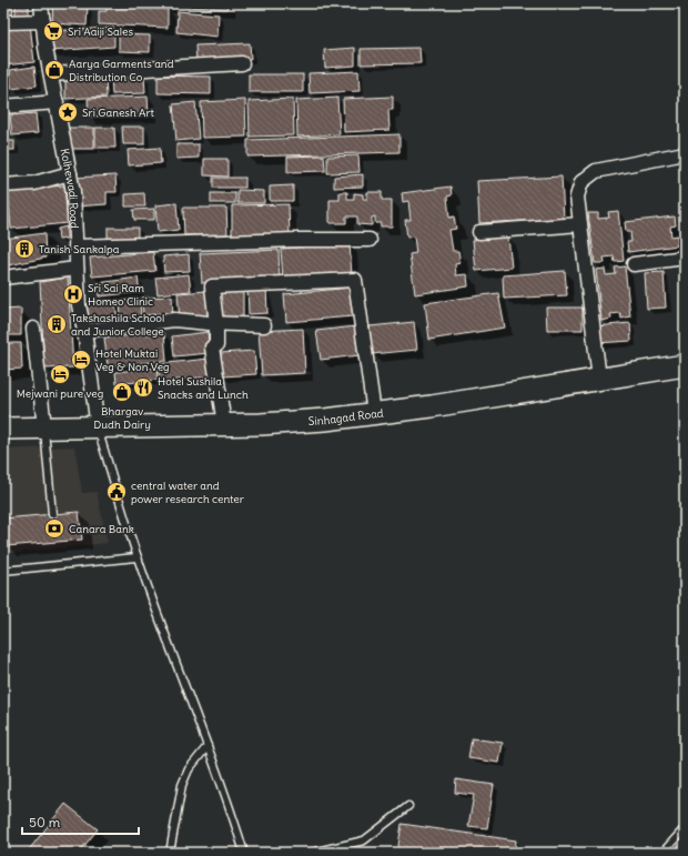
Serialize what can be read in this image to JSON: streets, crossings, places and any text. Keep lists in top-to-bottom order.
{
  "streets": {
    "main road": ["Sinhagad Road"],
    "street": ["Kolhewadi Road"]
  },
  "crossings": [
    ["Kolhewadi Road", "Sinhagad Road"]
  ],
  "places": {
    "supermarket": ["Sri Aaiji Sales"],
    "shop": ["Aarya Garments and Distribution Co", "Bhargav Dudh Dairy"],
    "place": ["Sri Ganesh Art"],
    "building": ["Tanish Sankalpa", "Takshashila School and Junior College"],
    "hospital": ["Sri Sai Ram Homeo Clinic"],
    "hotel": ["Hotel Muktai Veg & Non Veg", "Mejwani pure veg"],
    "restaurant": ["Hotel Sushila Snacks and Lunch"],
    "public building": ["central water and power research center"],
    "bank": ["Canara Bank"]
  },
  "scale_bar": "50 m"
}
